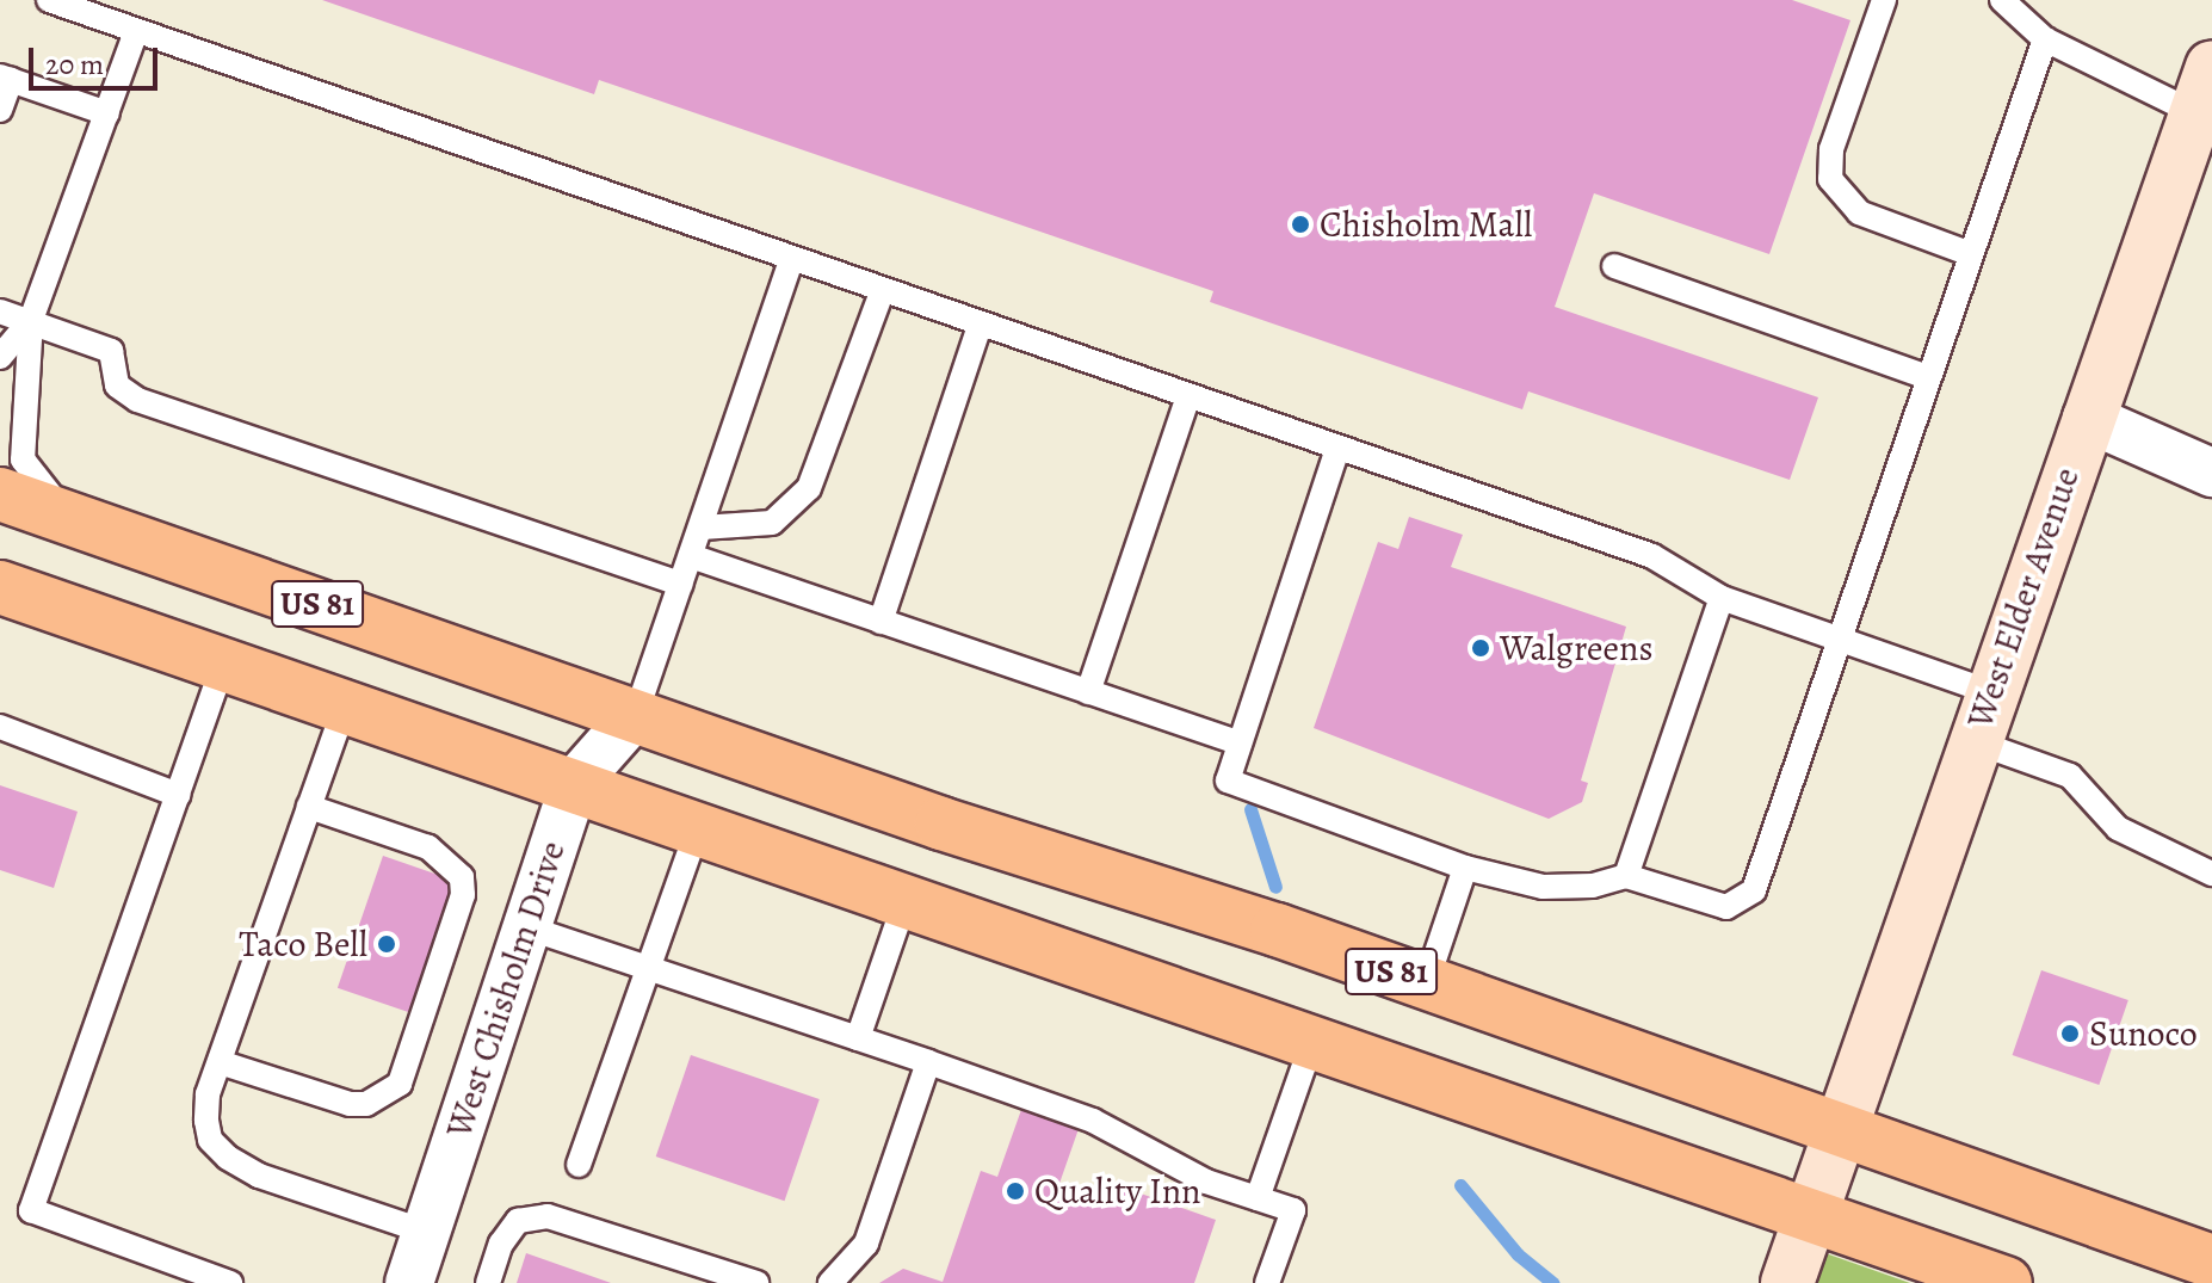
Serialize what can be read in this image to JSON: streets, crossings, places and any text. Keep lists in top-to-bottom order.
{
  "streets": {
    "main road": ["US 81"],
    "street": ["West Elder Avenue", "West Chisholm Drive"]
  },
  "crossings": [
    ["West Elder Avenue", "US 81"],
    ["US 81", "West Chisholm Drive"]
  ],
  "places": [
    "Chisholm Mall",
    "Walgreens",
    "Taco Bell",
    "Sunoco",
    "Quality Inn"
  ],
  "scale_bar": "20 m"
}
